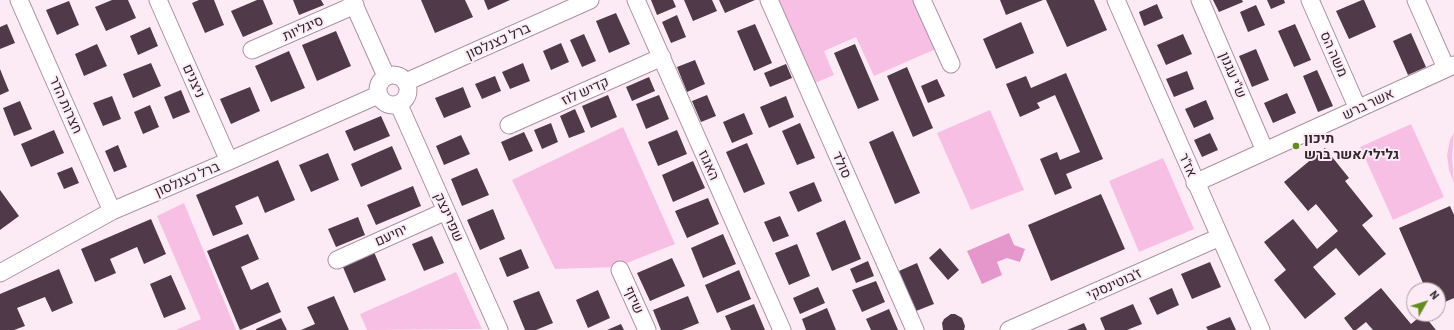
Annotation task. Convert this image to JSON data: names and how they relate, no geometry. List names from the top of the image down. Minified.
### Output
{"streets":{"street":["סיגליות","ברל כצנלסון","משה הס","ש\"י עגנון","ניצנים","קדיש לוז","אשר ברש","חצרות הדר","האגוז","סולד","אז\"ר","שפרינצק","יחיעם","ז'בוטינסקי","שיזף"]},"crossings":[["ברל כצנלסון","ניצנים"],["ברל כצנלסון","חצרות הדר"],["ברל כצנלסון","שפרינצק"],["משה הס","אשר ברש"],["ש\"י עגנון","אשר ברש"],["קדיש לוז","האגוז"],["אשר ברש","אז\"ר"],["אז\"ר","ז'בוטינסקי"],["שפרינצק","יחיעם"]],"places":["תיכון גלילי/אשר ברש"],"north":"top right"}
